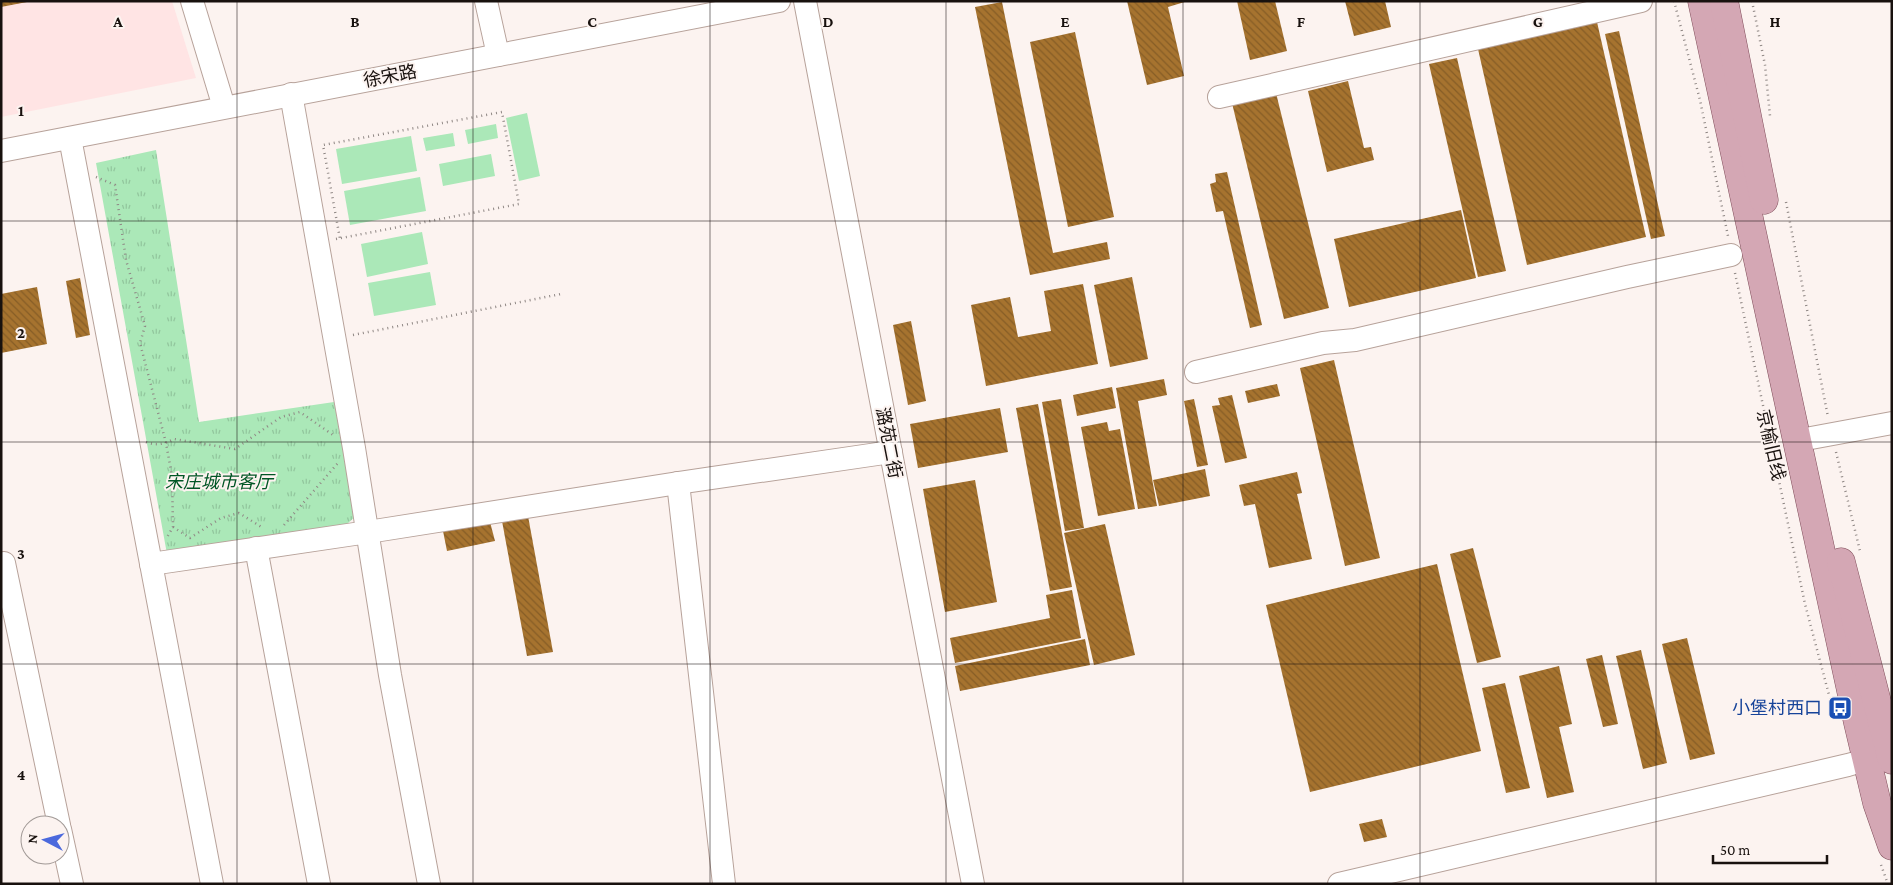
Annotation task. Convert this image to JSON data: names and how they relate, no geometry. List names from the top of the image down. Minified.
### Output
{"streets":{"main road":["京榆旧线"],"street":["徐宋路","潞苑二街"]},"parks":["宋庄城市客厅"],"places":{"bus stop":["小堡村西口"]},"scale_bar":"50 m","north":"left","grid":{"columns":["A","B","C","D","E","F","G","H"],"rows":["1","2","3","4"]}}
